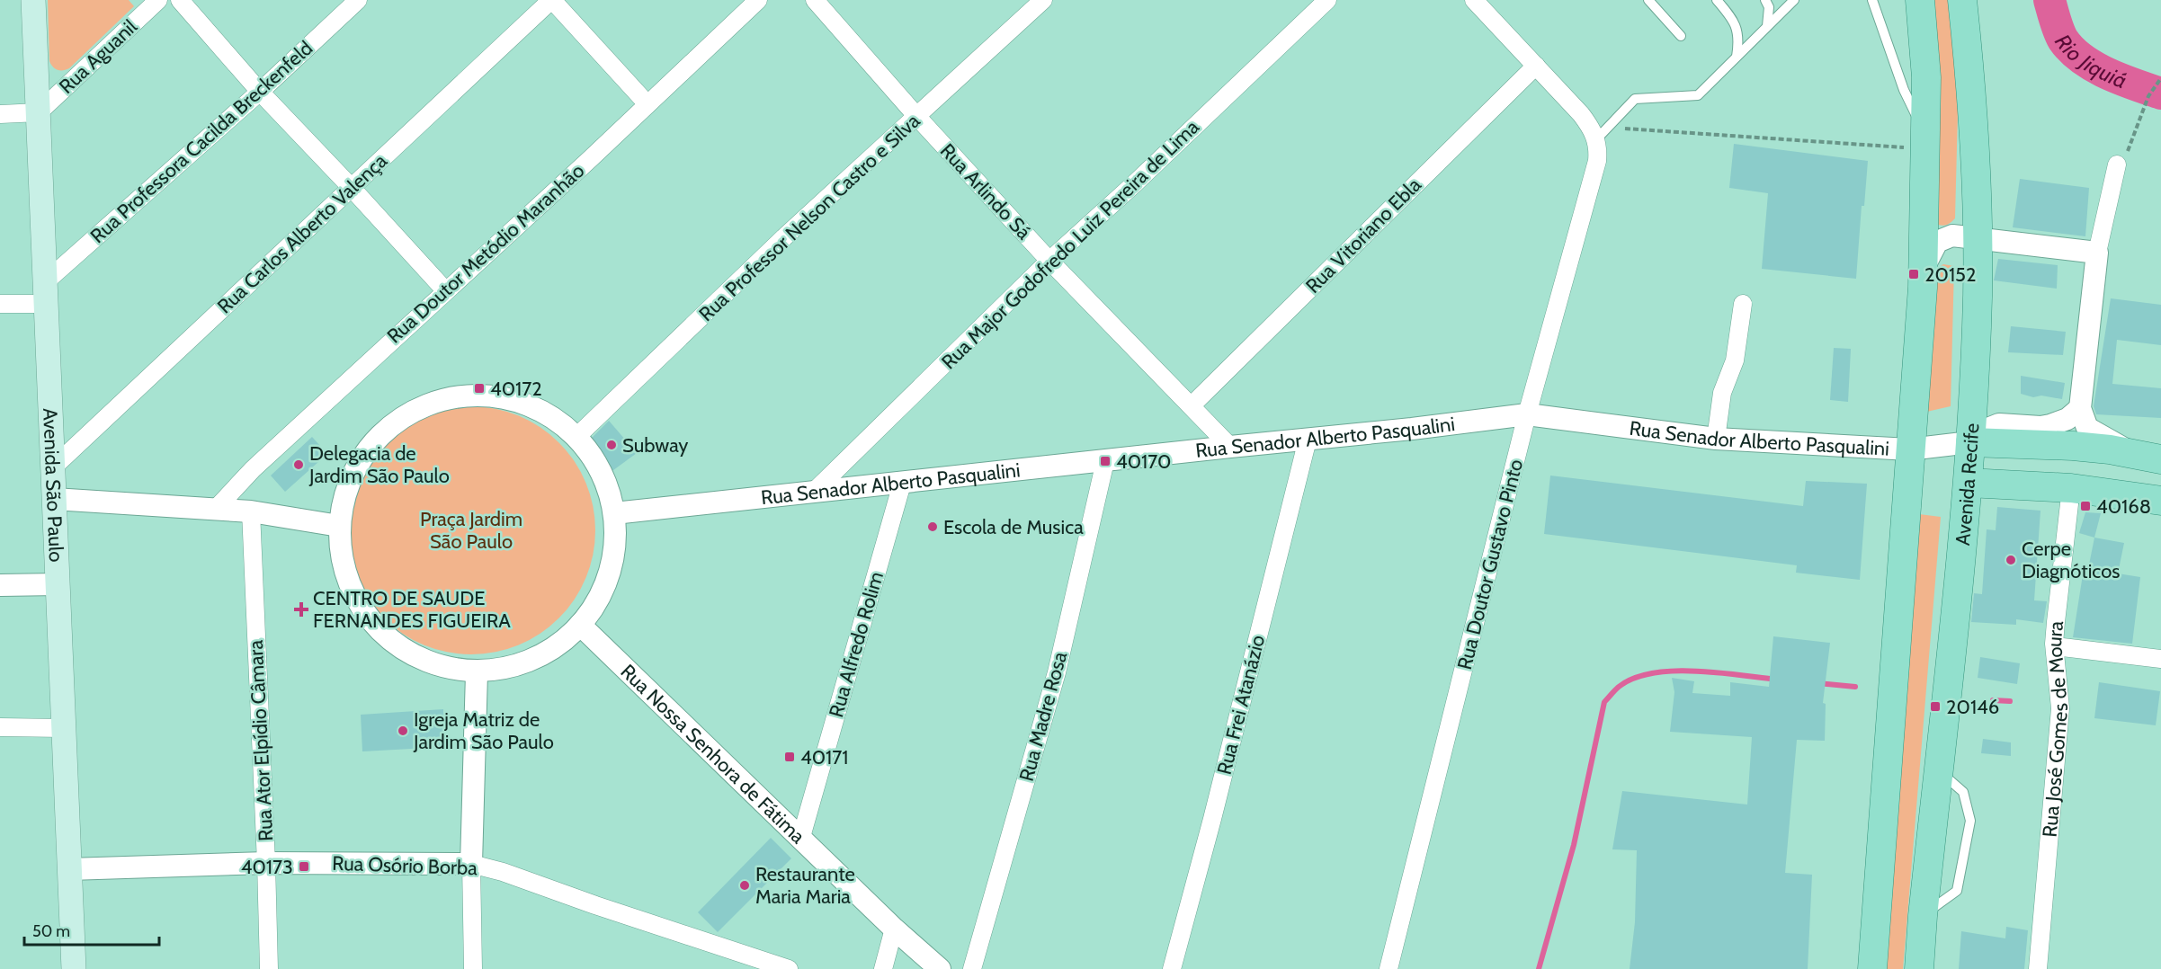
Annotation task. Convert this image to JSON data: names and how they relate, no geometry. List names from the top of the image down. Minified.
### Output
{"streets":{"main road":["Avenida São Paulo","Avenida Recife"],"street":["Rua Aguanil","Rua Professora Cacilda Breckenfeld","Rua Arlindo Sá","Rua Professor Nelson Castro e Silva","Rua Carlos Alberto Valença","Rua Vitoriano Ebla","Rua Major Godofredo Luiz Pereira de Lima","Rua Doutor Metódio Maranhão","Rua Senador Alberto Pasqualini","Rua Doutor Gustavo Pinto","Rua Alfredo Rolim","Rua Frei Atanázio","Rua Madre Rosa","Rua José Gomes de Moura","Rua Ator Elpídio Câmara","Rua Nossa Senhora de Fátima","Rua Osório Borba"]},"crossings":[["Rua Aguanil","Avenida São Paulo"],["Rua Professora Cacilda Breckenfeld","Avenida São Paulo"],["Rua Arlindo Sá","Rua Professor Nelson Castro e Silva"],["Rua Arlindo Sá","Rua Vitoriano Ebla"],["Rua Arlindo Sá","Rua Major Godofredo Luiz Pereira de Lima"],["Rua Arlindo Sá","Rua Senador Alberto Pasqualini"],["Rua Carlos Alberto Valença","Avenida São Paulo"],["Rua Major Godofredo Luiz Pereira de Lima","Rua Senador Alberto Pasqualini"],["Rua Senador Alberto Pasqualini","Avenida Recife"],["Rua Senador Alberto Pasqualini","Rua Doutor Gustavo Pinto"],["Rua Senador Alberto Pasqualini","Rua Alfredo Rolim"],["Rua Senador Alberto Pasqualini","Rua Frei Atanázio"],["Rua Senador Alberto Pasqualini","Rua Madre Rosa"],["Avenida São Paulo","Rua Osório Borba"],["Rua Alfredo Rolim","Rua Nossa Senhora de Fátima"],["Rua Ator Elpídio Câmara","Rua Osório Borba"]],"water":["Rio Jiquiá"],"parks":["Praça Jardim São Paulo"],"places":{"transit":["20152","40172","40170","40168","20146","40171","40173"],"other":["Subway","Delegacia de Jardim São Paulo","Escola de Musica","Cerpe Diagnóticos","Igreja Matriz de Jardim São Paulo","Restaurante Maria Maria"],"health":["CENTRO DE SAUDE FERNANDES FIGUEIRA"]},"scale_bar":"50 m"}
